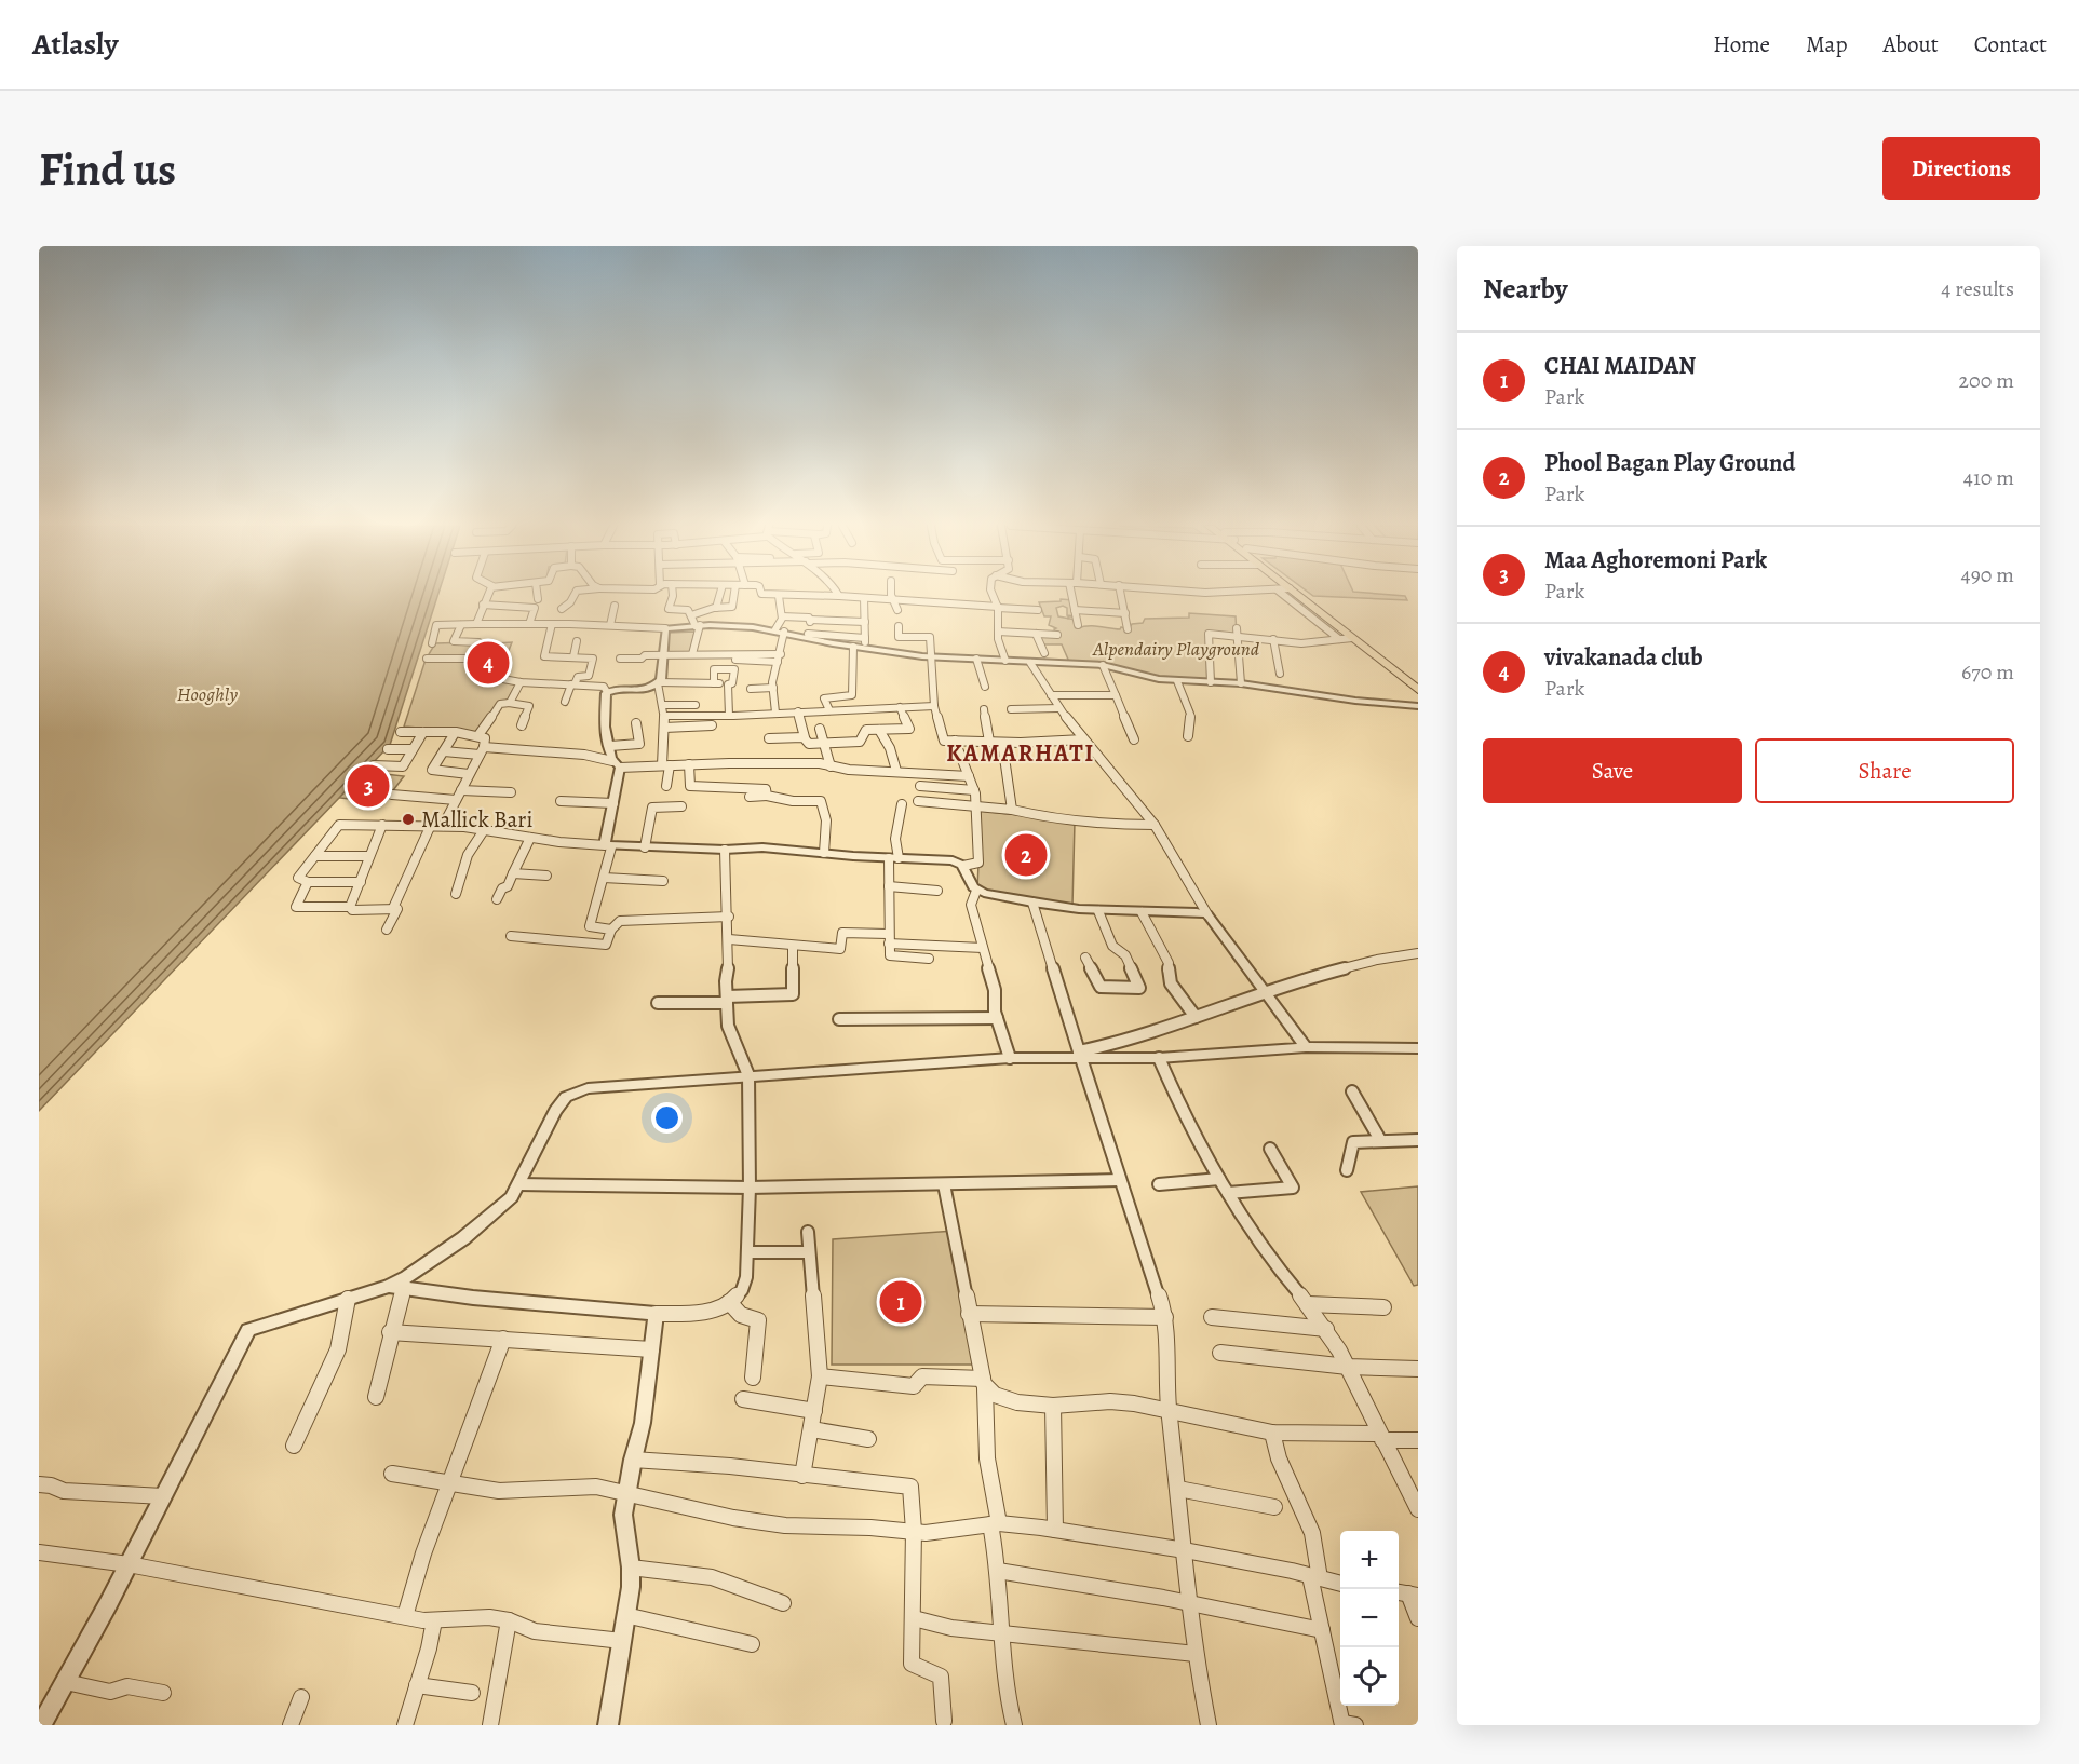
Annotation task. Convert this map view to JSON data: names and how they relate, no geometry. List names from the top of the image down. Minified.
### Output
{"districts":["KAMARHATI"],"water":["Hooghly"],"parks":["Alpendairy Playground"],"places":["Mallick Bari"],"page":{"header":"Atlasly","nav":["Home","Map","About","Contact"],"buttons":["Directions",["Save","Share"]],"title":"Find us","heading":["Nearby","4 results"],"list":[{"mark":"1","name":"CHAI MAIDAN","note":"Park","value":"200 m"},{"mark":"2","name":"Phool Bagan Play Ground","note":"Park","value":"410 m"},{"mark":"3","name":"Maa Aghoremoni Park","note":"Park","value":"490 m"},{"mark":"4","name":"vivakanada club","note":"Park","value":"670 m"}],"pins":["4","3","2","1"],"map_buttons":["+","−"]}}
